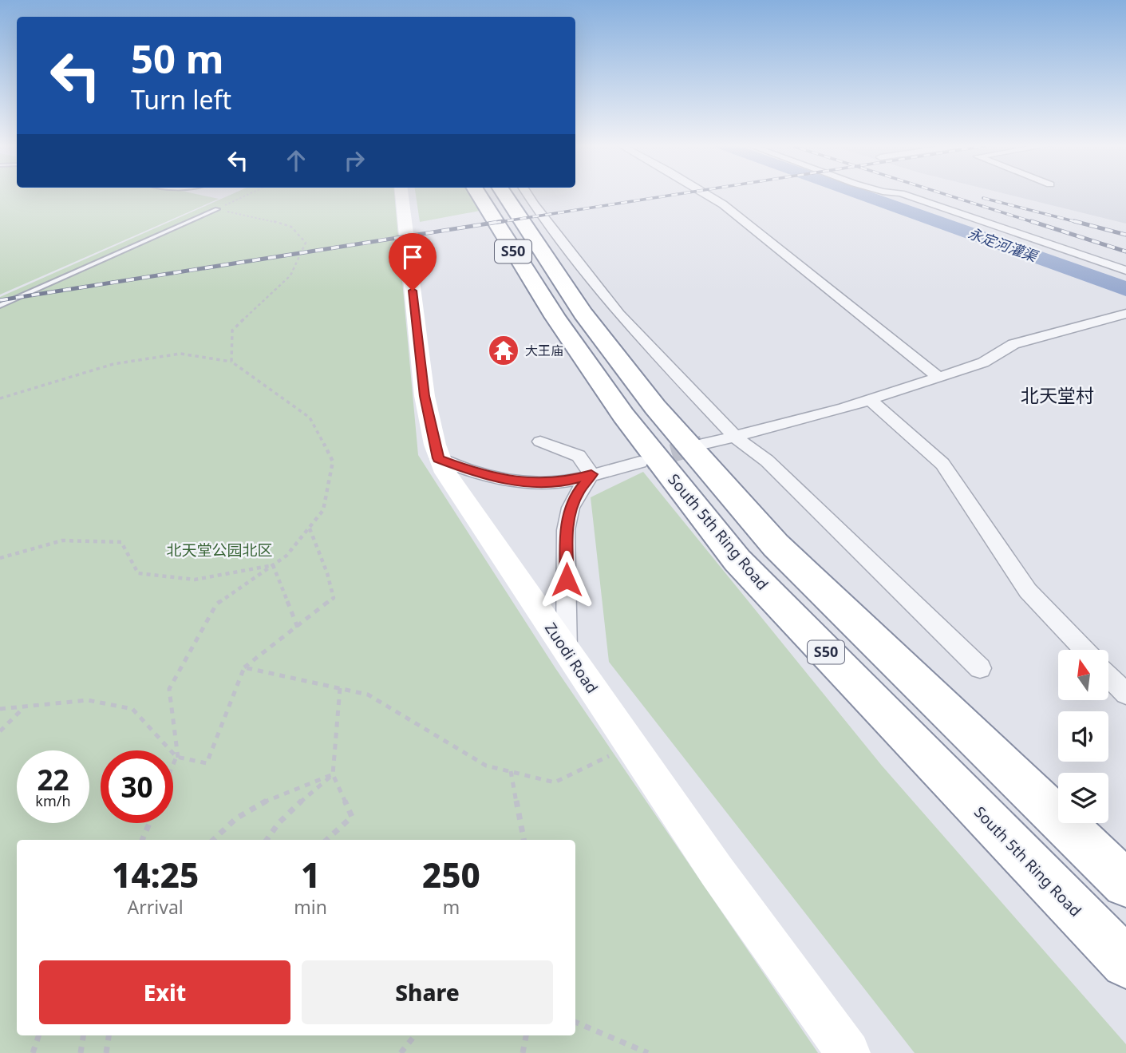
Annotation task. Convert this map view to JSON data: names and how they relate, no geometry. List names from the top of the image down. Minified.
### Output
{"streets":{"highway":["S50","South 5th Ring Road"],"main road":["Zuodi Road"]},"districts":["北天堂村"],"water":["永定河灌渠"],"parks":["北天堂公园北区"],"places":{"temple":["大王庙"]},"north":"top","page":{"turn":["50 m","Turn left"],"speed":"22 km/h","limit":"30","eta":["14:25","Arrival","1","min","250","m"],"buttons":["Exit","Share"]}}
